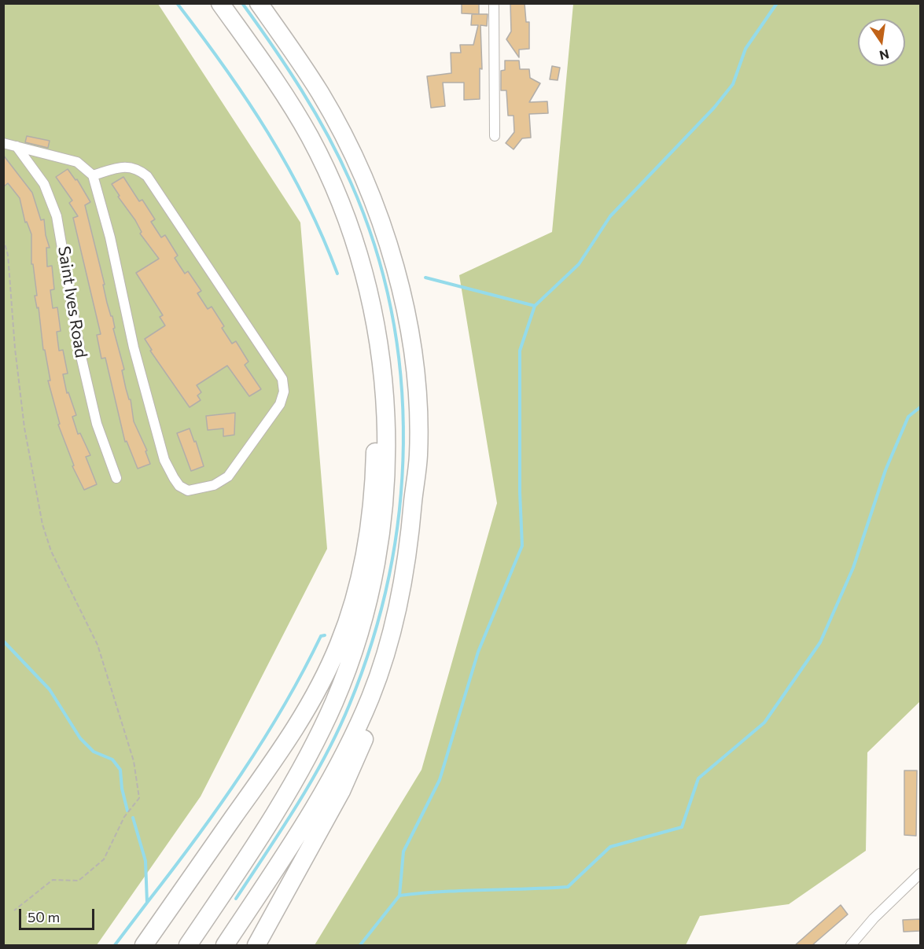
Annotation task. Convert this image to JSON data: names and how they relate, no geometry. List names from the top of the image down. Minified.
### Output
{"streets":{"street":["Saint Ives Road"]},"scale_bar":"50 m","north":"bottom"}
